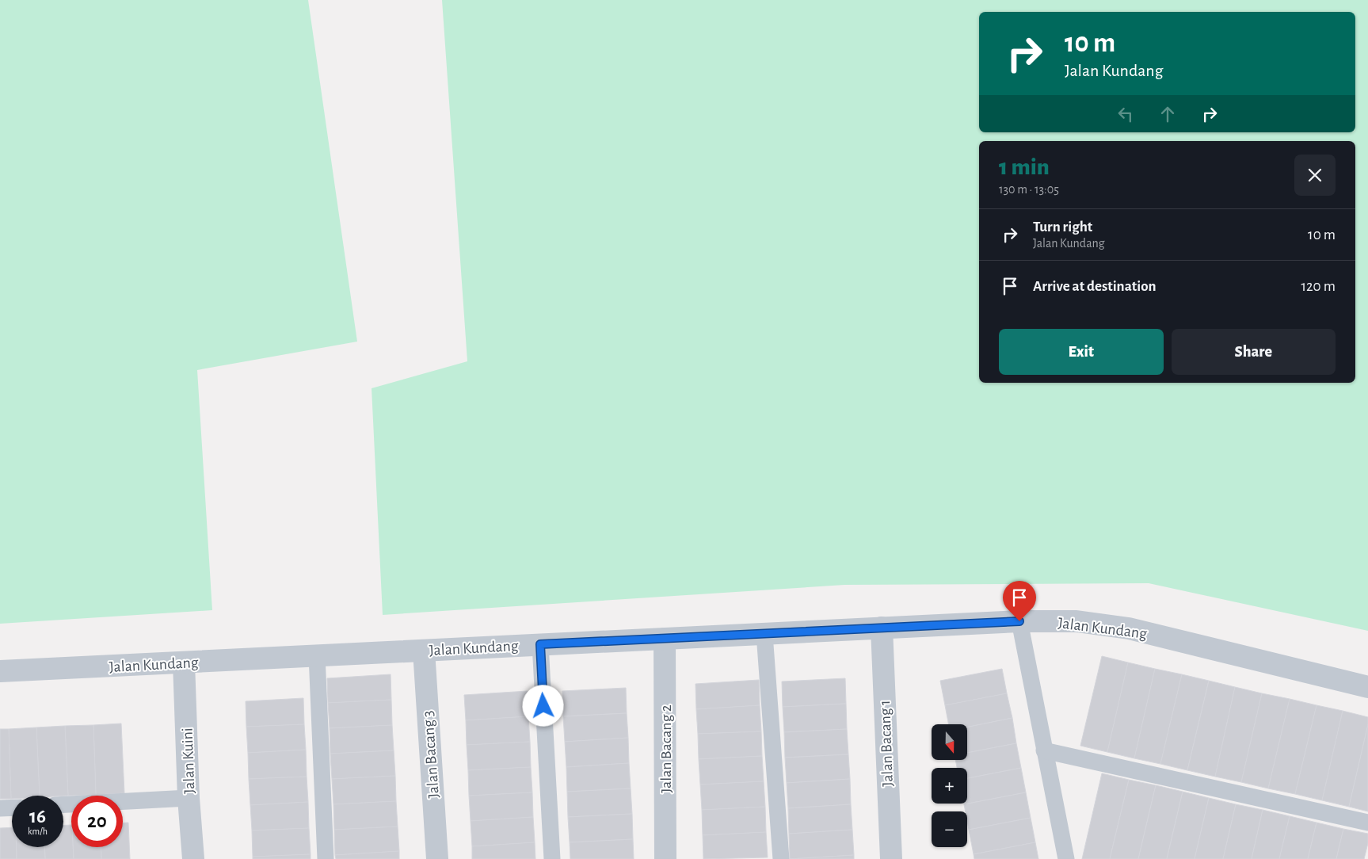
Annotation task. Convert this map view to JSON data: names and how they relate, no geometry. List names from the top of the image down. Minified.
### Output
{"streets":{"street":["Jalan Kundang","Jalan Bacang 1","Jalan Bacang 2","Jalan Bacang 3","Jalan Kuini"]},"crossings":[["Jalan Kundang","Jalan Bacang 1"],["Jalan Kundang","Jalan Bacang 2"],["Jalan Kundang","Jalan Bacang 3"],["Jalan Kundang","Jalan Kuini"]],"north":"bottom","page":{"turn":["10 m","Jalan Kundang"],"heading":["1 min","130 m · 13:05"],"list":[{"name":"Turn right","note":"Jalan Kundang","value":"10 m"},{"name":"Arrive at destination","value":"120 m"}],"buttons":["Exit","Share"],"map_buttons":["+","−"],"speed":"16 km/h","limit":"20"}}
